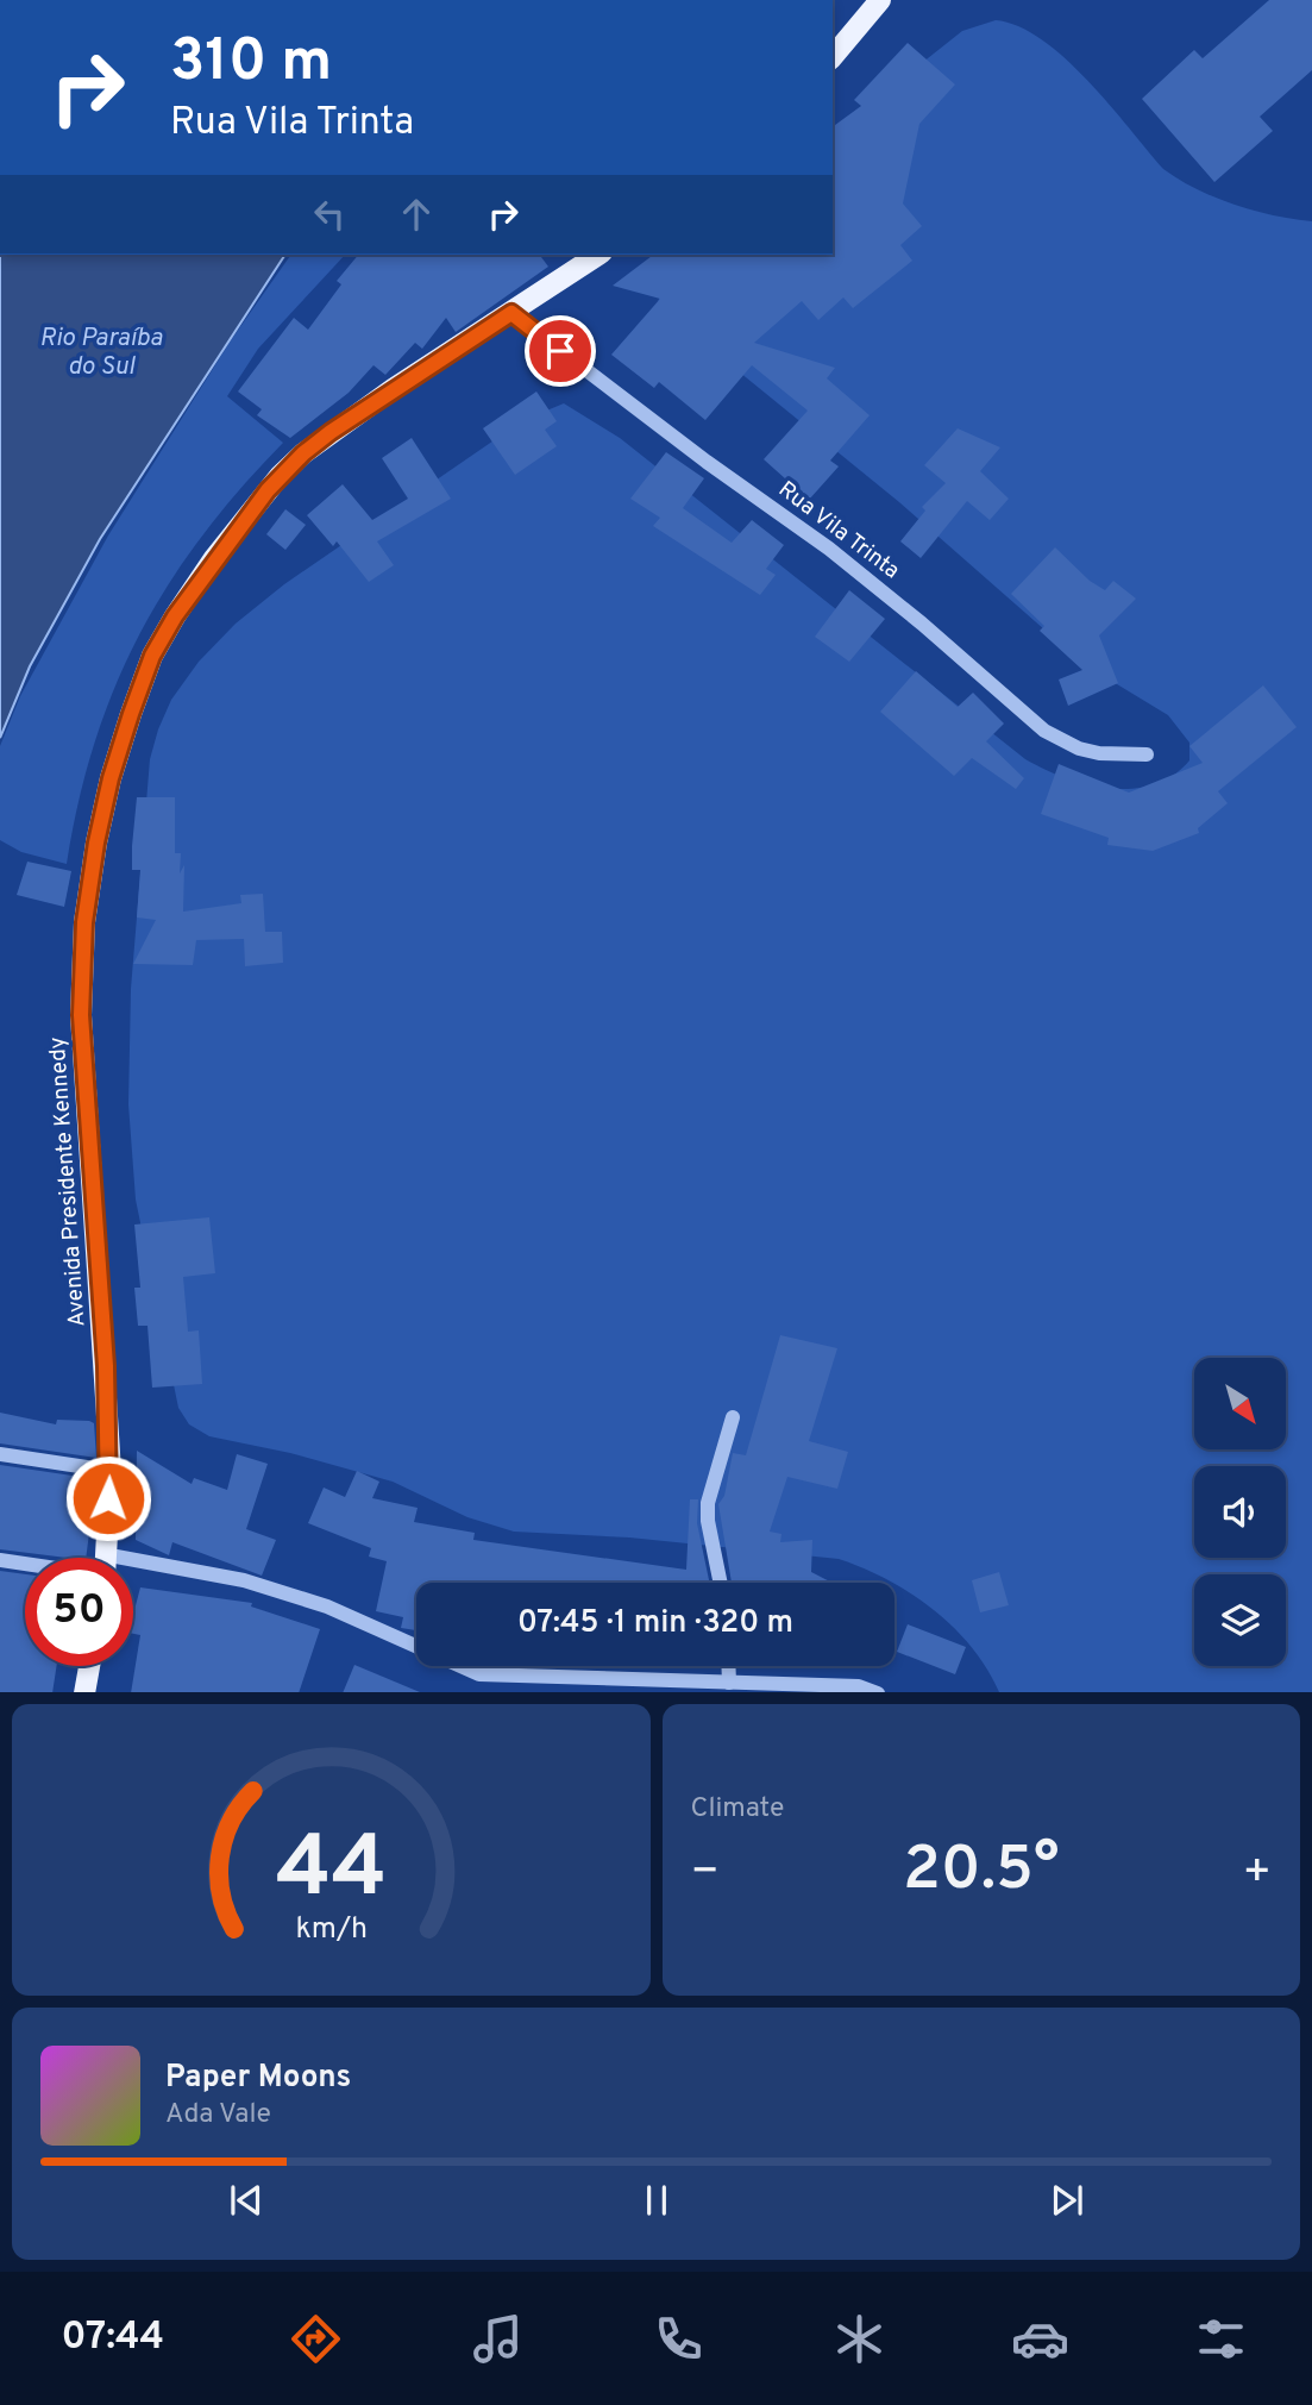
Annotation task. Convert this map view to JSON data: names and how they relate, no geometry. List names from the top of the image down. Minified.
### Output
{"streets":{"main road":["Avenida Presidente Kennedy"],"street":["Rua Vila Trinta"]},"crossings":[["Rua Vila Trinta","Avenida Presidente Kennedy"]],"water":["Rio Paraíba do Sul"],"north":"bottom right","page":{"turn":["310 m","Rua Vila Trinta"],"limit":"50","trip":"07:45 · 1 min · 320 m","tile":"Climate","heat":["−","20.5°","+"],"song":["Paper Moons","Ada Vale"],"tabs":"07:44","gauge":["44","km/h"]}}
